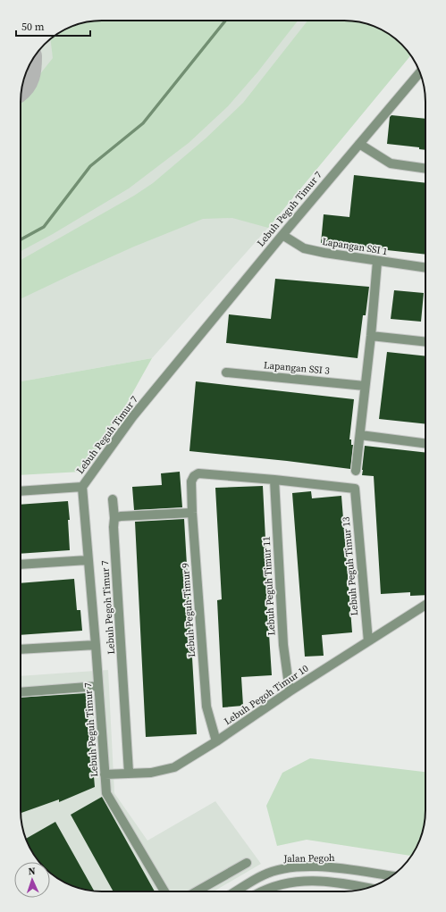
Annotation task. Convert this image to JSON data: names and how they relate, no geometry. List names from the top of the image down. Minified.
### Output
{"streets":{"street":["Lebuh Peguh Timur 7","Lapangan SSI 1","Lapangan SSI 3","Lebuh Peguh Timur 13","Lebuh Peguh Timur 11","Lebuh Pegoh Timur 7","Lebuh Peguh Timur 9","Lebuh Pegoh Timur 10","Jalan Pegoh"]},"crossings":[["Lebuh Peguh Timur 7","Lapangan SSI 1"],["Lebuh Peguh Timur 7","Lebuh Pegoh Timur 10"],["Lebuh Peguh Timur 13","Lebuh Peguh Timur 11"],["Lebuh Peguh Timur 13","Lebuh Peguh Timur 9"],["Lebuh Peguh Timur 13","Lebuh Pegoh Timur 10"],["Lebuh Peguh Timur 11","Lebuh Peguh Timur 9"],["Lebuh Peguh Timur 11","Lebuh Pegoh Timur 10"],["Lebuh Pegoh Timur 7","Lebuh Pegoh Timur 10"],["Lebuh Peguh Timur 9","Lebuh Pegoh Timur 10"]],"scale_bar":"50 m","north":"top"}
